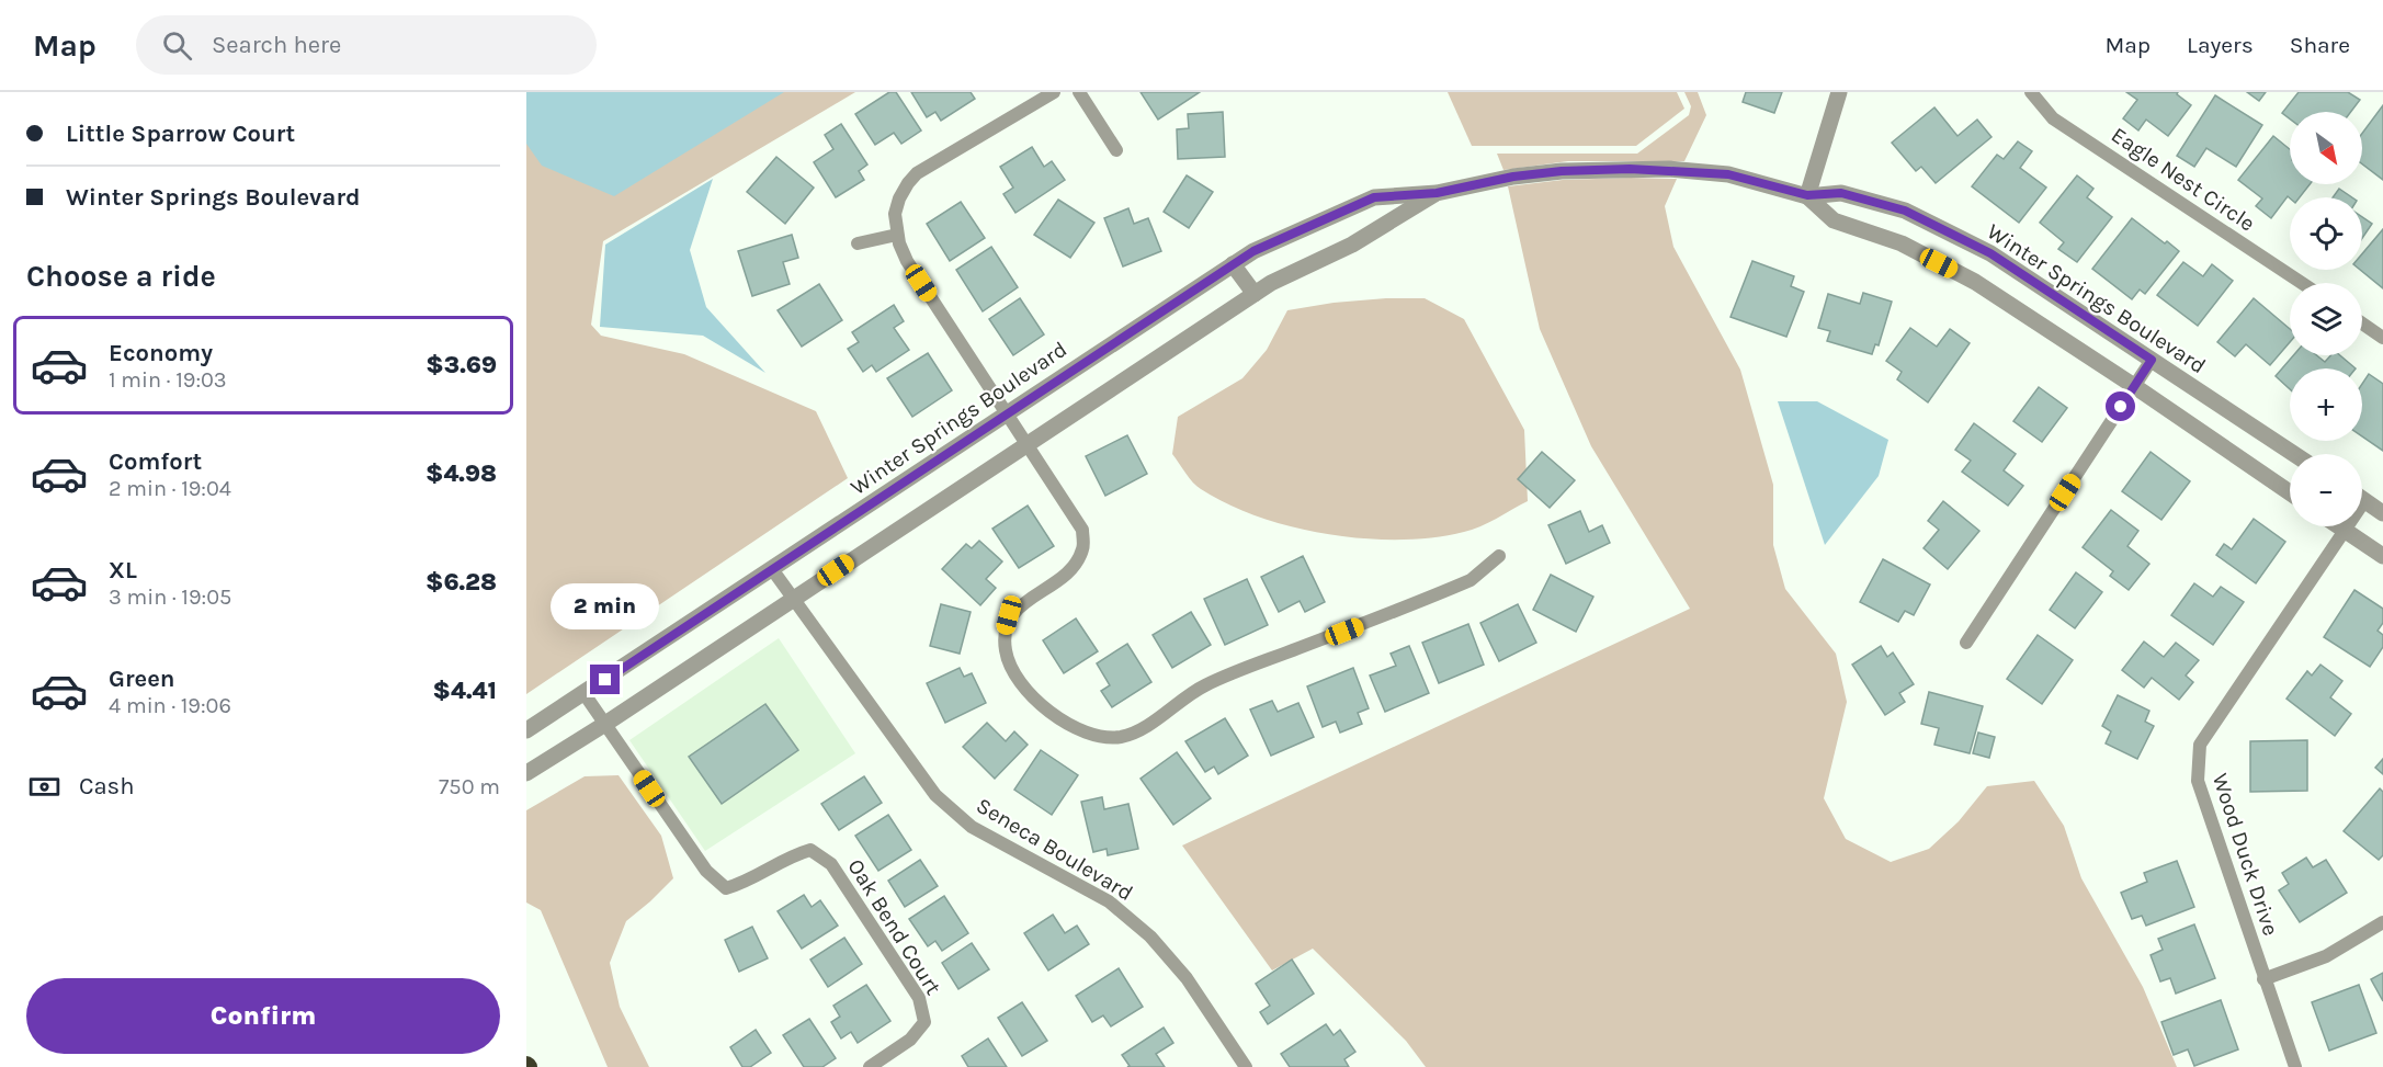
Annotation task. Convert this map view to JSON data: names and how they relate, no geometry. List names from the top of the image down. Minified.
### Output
{"streets":{"street":["Eagle Nest Circle","Winter Springs Boulevard","Seneca Boulevard","Wood Duck Drive","Oak Bend Court"]},"crossings":[["Winter Springs Boulevard","Seneca Boulevard"],["Winter Springs Boulevard","Oak Bend Court"]],"north":"bottom right","page":{"header":"Map","search":"Search here","nav":["Map","Layers","Share"],"banner":["Little Sparrow Court","Winter Springs Boulevard"],"map_buttons":["+","−"],"heading":"Choose a ride","list":[{"name":"Economy","note":"1 min · 19:03","value":"$3.69"},{"name":"Comfort","note":"2 min · 19:04","value":"$4.98"},{"name":"XL","note":"3 min · 19:05","value":"$6.28"},{"name":"Green","note":"4 min · 19:06","value":"$4.41"}],"bubble":"2 min","pay":["Cash","750 m"],"buttons":"Confirm"}}
